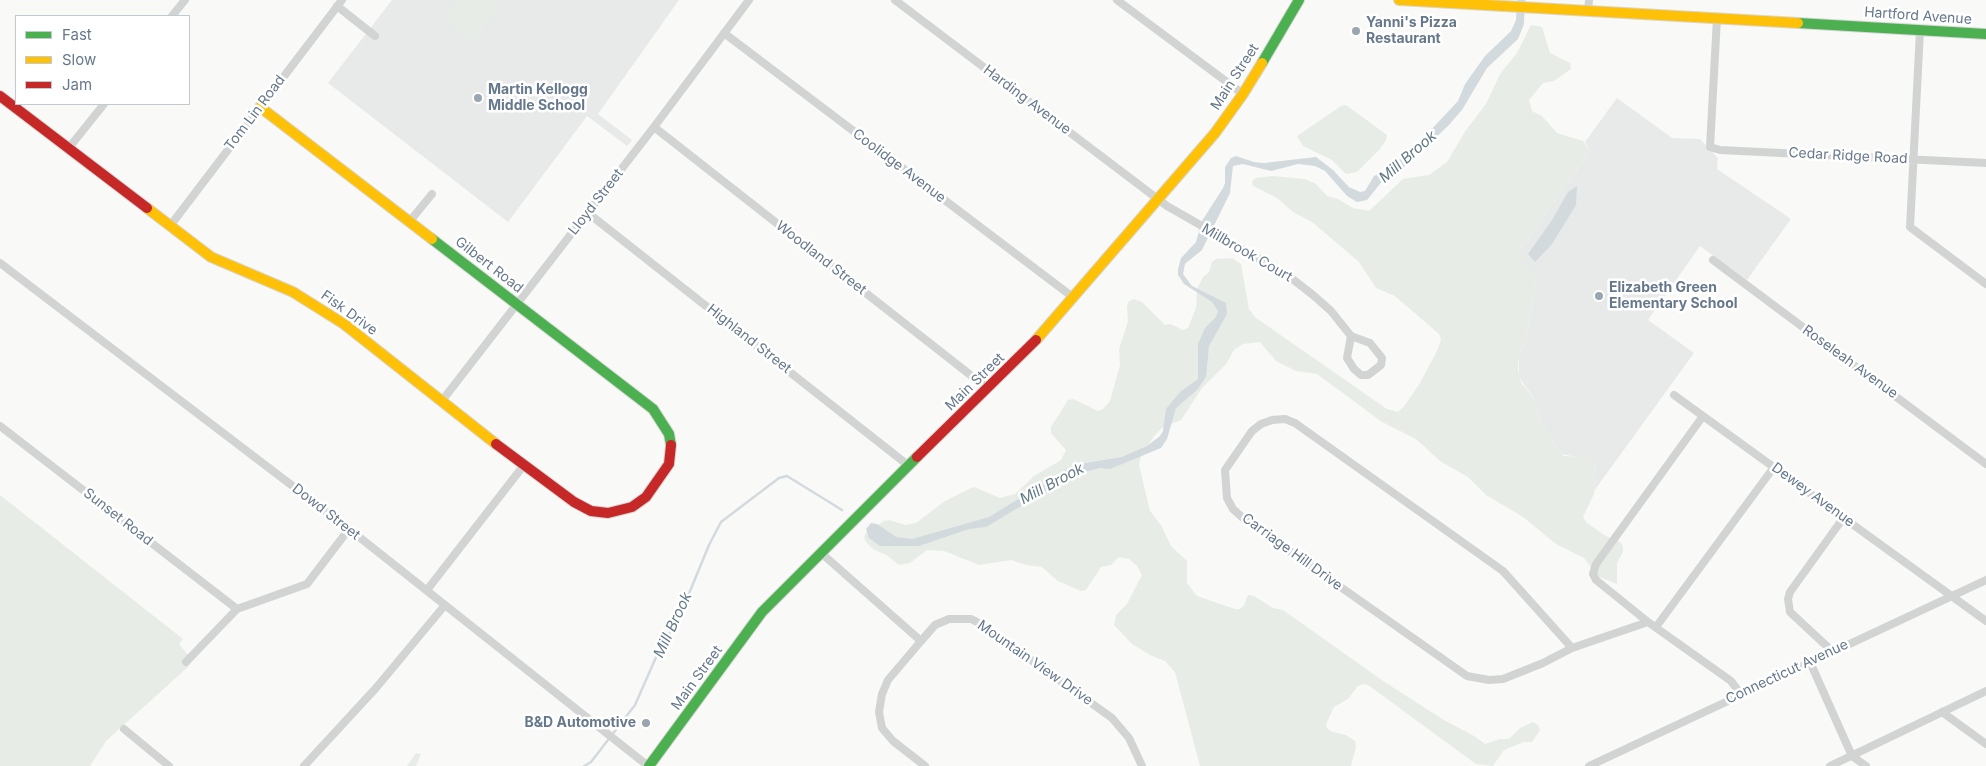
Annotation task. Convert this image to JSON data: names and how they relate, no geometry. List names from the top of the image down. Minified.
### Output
{"streets":{"main road":["Hartford Avenue","Main Street","Gilbert Road","Fisk Drive"],"street":["Harding Avenue","Tom Lin Road","Cedar Ridge Road","Coolidge Avenue","Lloyd Street","Millbrook Court","Woodland Street","Highland Street","Roseleah Avenue","Dewey Avenue","Dowd Street","Sunset Road","Carriage Hill Drive","Mountain View Drive","Connecticut Avenue"]},"crossings":[["Hartford Avenue","Cedar Ridge Road"],["Main Street","Harding Avenue"],["Main Street","Coolidge Avenue"],["Main Street","Millbrook Court"],["Main Street","Woodland Street"],["Main Street","Highland Street"],["Main Street","Dowd Street"],["Harding Avenue","Millbrook Court"],["Tom Lin Road","Gilbert Road"],["Tom Lin Road","Fisk Drive"],["Coolidge Avenue","Lloyd Street"],["Lloyd Street","Woodland Street"],["Lloyd Street","Gilbert Road"],["Lloyd Street","Fisk Drive"],["Lloyd Street","Highland Street"],["Gilbert Road","Fisk Drive"],["Dewey Avenue","Connecticut Avenue"]],"water":["Mill Brook"],"places":["Yanni's Pizza Restaurant","Martin Kellogg Middle School","Elizabeth Green Elementary School","B&D Automotive"],"legend":["Fast","Slow","Jam"]}
